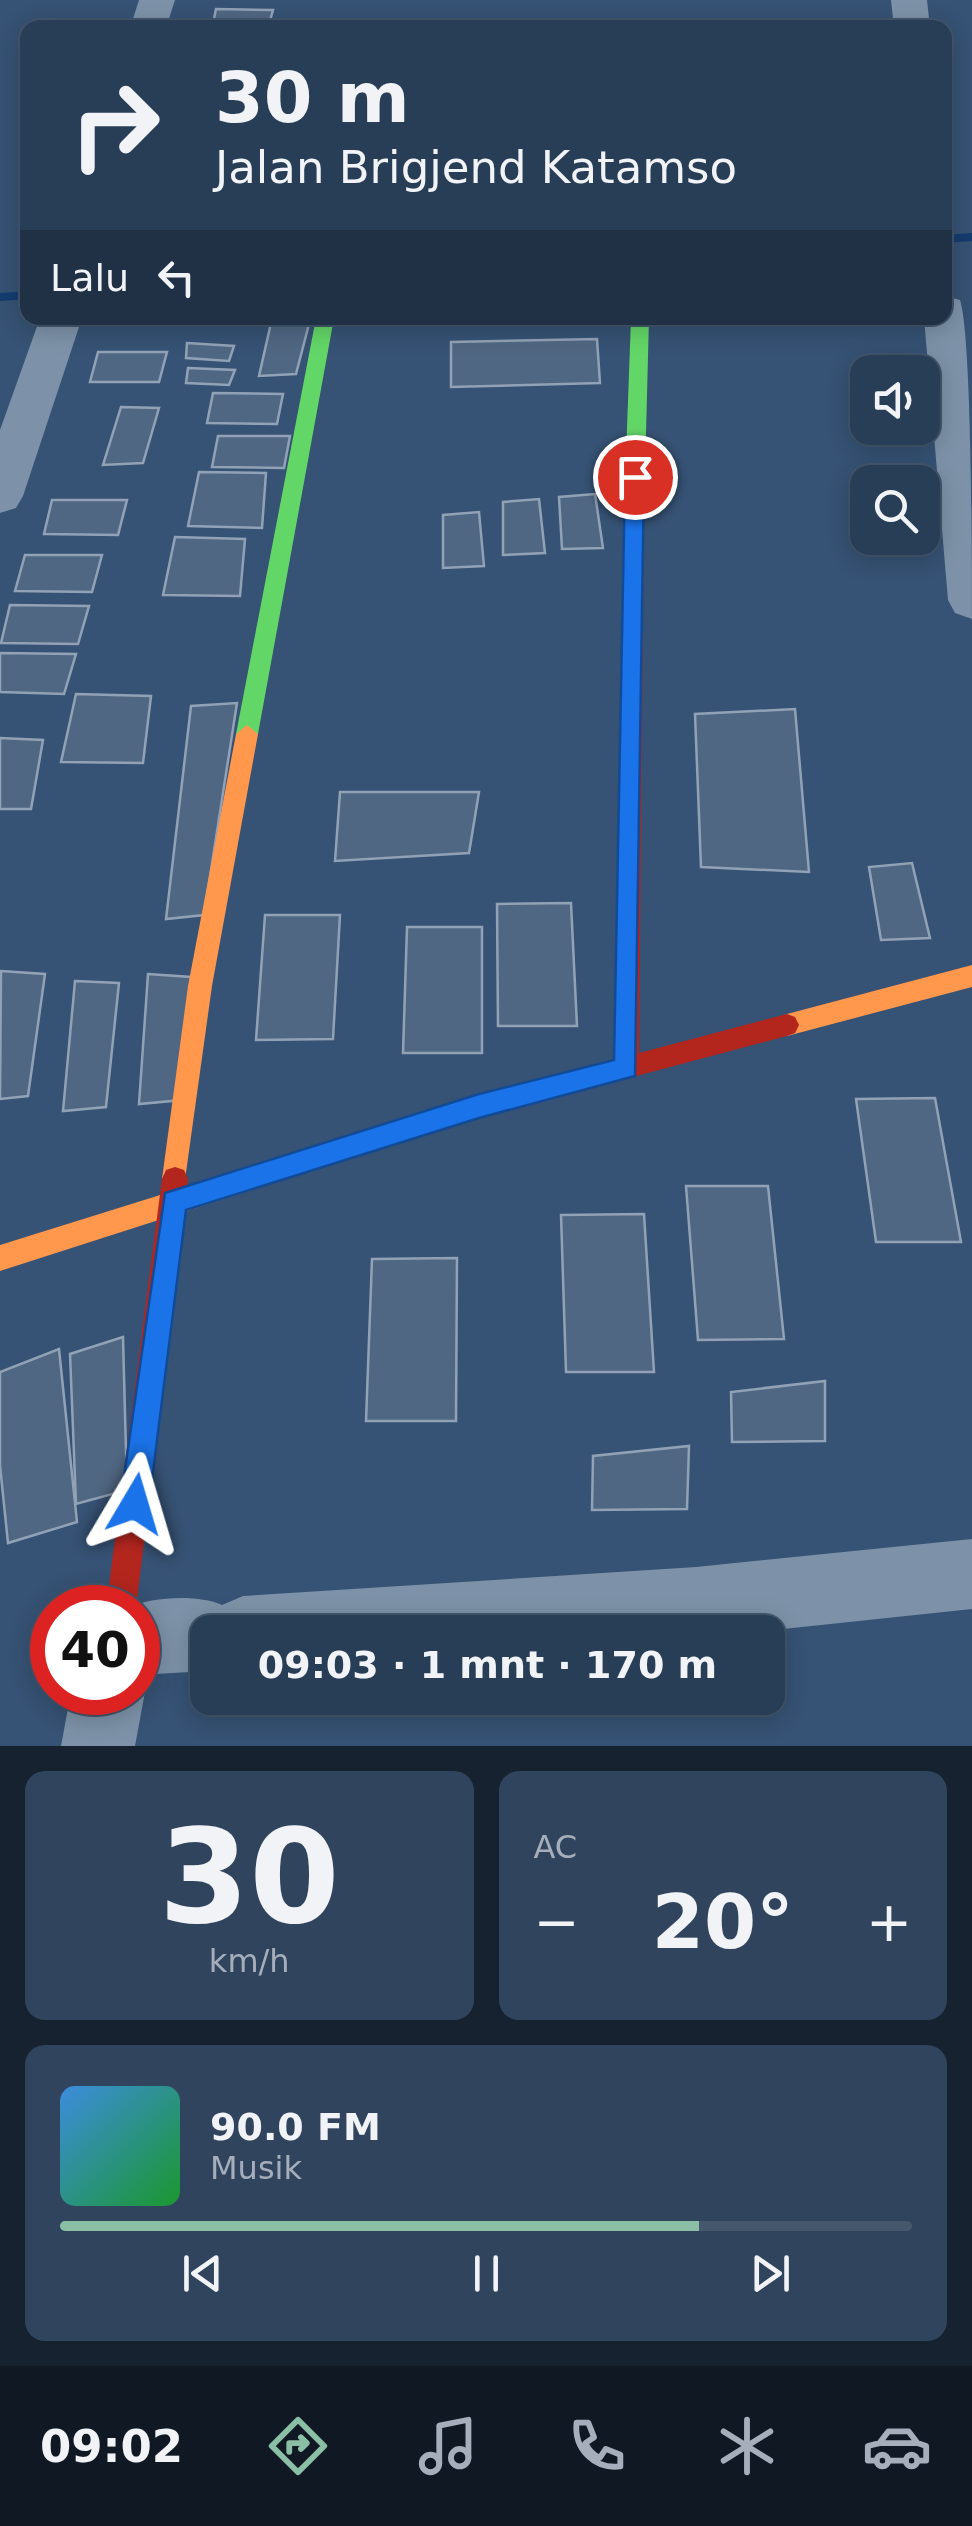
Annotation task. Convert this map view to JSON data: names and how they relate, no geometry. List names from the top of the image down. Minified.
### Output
{"page":{"turn":["30 m","Jalan Brigjend Katamso"],"then":"Lalu","limit":"40","trip":"09:03 · 1 mnt · 170 m","tile":[["30","km/h"],"AC"],"heat":["−","20°","+"],"song":["90.0 FM","Musik"],"tabs":"09:02"}}
